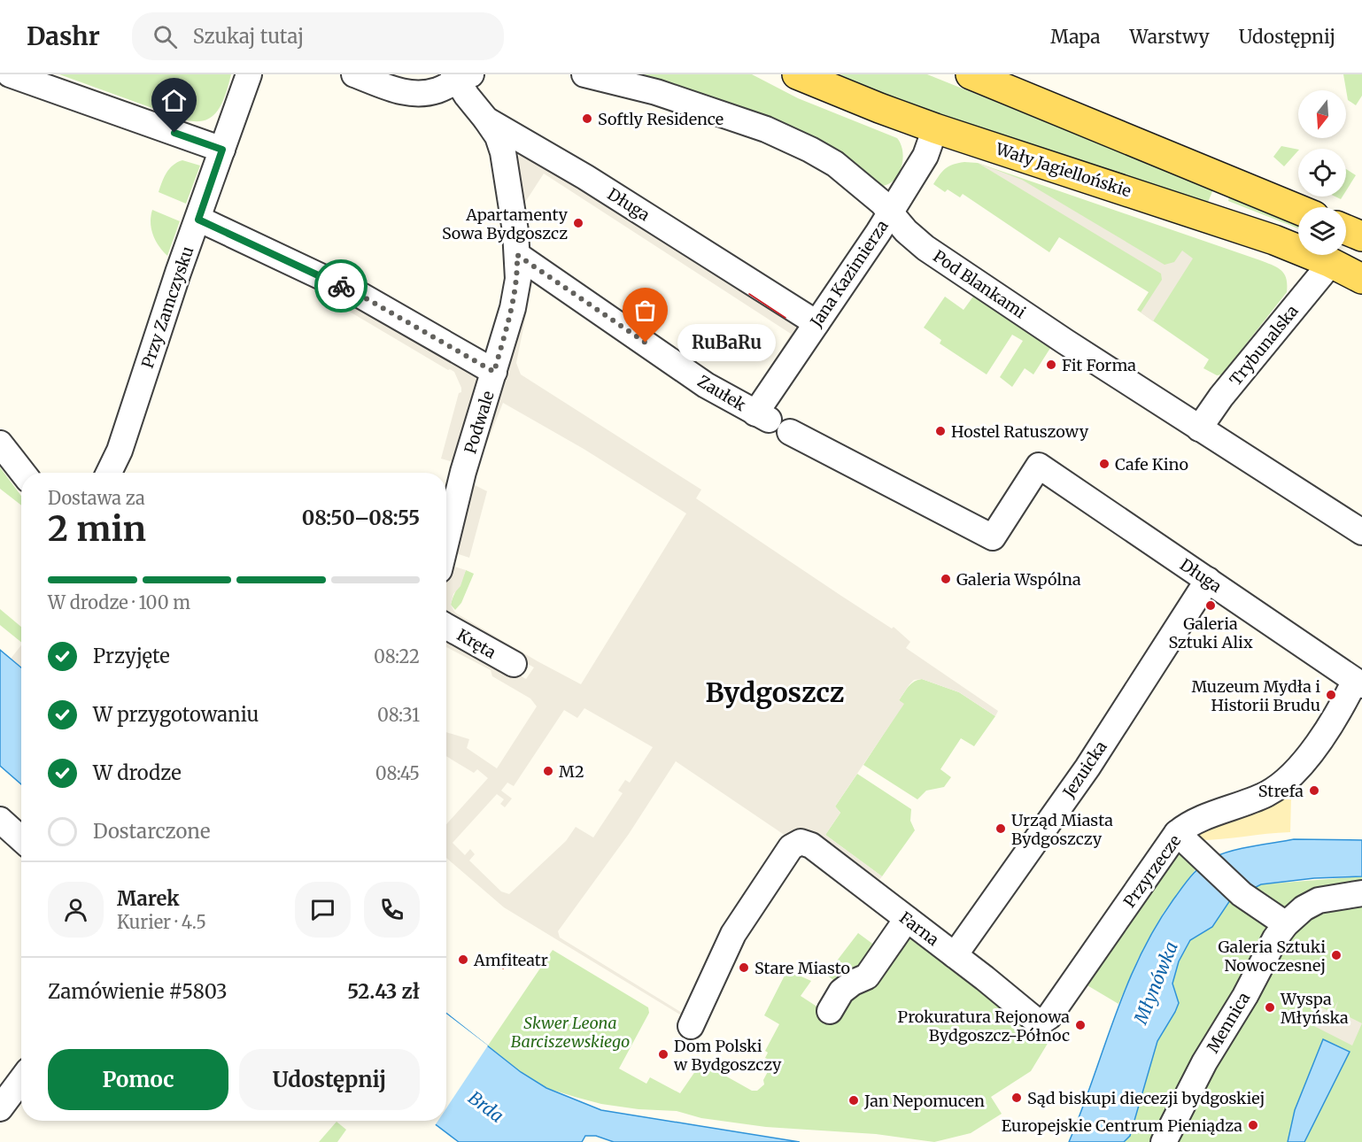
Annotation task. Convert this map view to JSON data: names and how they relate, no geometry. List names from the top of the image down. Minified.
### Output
{"streets":{"main road":["Wały Jagiellońskie"],"street":["Długa","Jana Kazimierza","Pod Blankami","Przy Zamczysku","Trybunalska","Zaułek","Podwale","Kręta","Jezuicka","Przyrzecze","Farna","Mennica"]},"crossings":[["Wały Jagiellońskie","Jana Kazimierza"],["Wały Jagiellońskie","Trybunalska"],["Długa","Jana Kazimierza"],["Długa","Zaułek"],["Długa","Podwale"],["Długa","Jezuicka"],["Długa","Przyrzecze"],["Jana Kazimierza","Pod Blankami"],["Jana Kazimierza","Zaułek"],["Pod Blankami","Trybunalska"],["Zaułek","Podwale"],["Jezuicka","Farna"],["Przyrzecze","Farna"]],"districts":["Bydgoszcz"],"water":["Młynówka","Brda"],"parks":["Skwer Leona Barciszewskiego"],"places":["Softly Residence","Apartamenty Sowa Bydgoszcz","RuBaRu","Fit Forma","Hostel Ratuszowy","Cafe Kino","Galeria Wspólna","Galeria Sztuki Alix","Muzeum Mydła i Historii Brudu","M2","Strefa","Urząd Miasta Bydgoszczy","Galeria Sztuki Nowoczesnej","Amfiteatr","Stare Miasto","Wyspa Młyńska","Prokuratura Rejonowa Bydgoszcz-Północ","Dom Polski w Bydgoszczy","Sąd biskupi diecezji bydgoskiej","Jan Nepomucen","Europejskie Centrum Pieniądza"],"north":"bottom","page":{"header":"Dashr","search":"Szukaj tutaj","nav":["Mapa","Warstwy","Udostępnij"],"bubble":"RuBaRu","heading":["2 min","Dostawa za","08:50–08:55"],"panel":["Marek","Kurier · 4.5","Zamówienie #5803","52.43 zł"],"bar":"W drodze · 100 m","list":[["Przyjęte","08:22"],["W przygotowaniu","08:31"],["W drodze","08:45"],"Dostarczone"],"buttons":["Pomoc","Udostępnij"]}}
